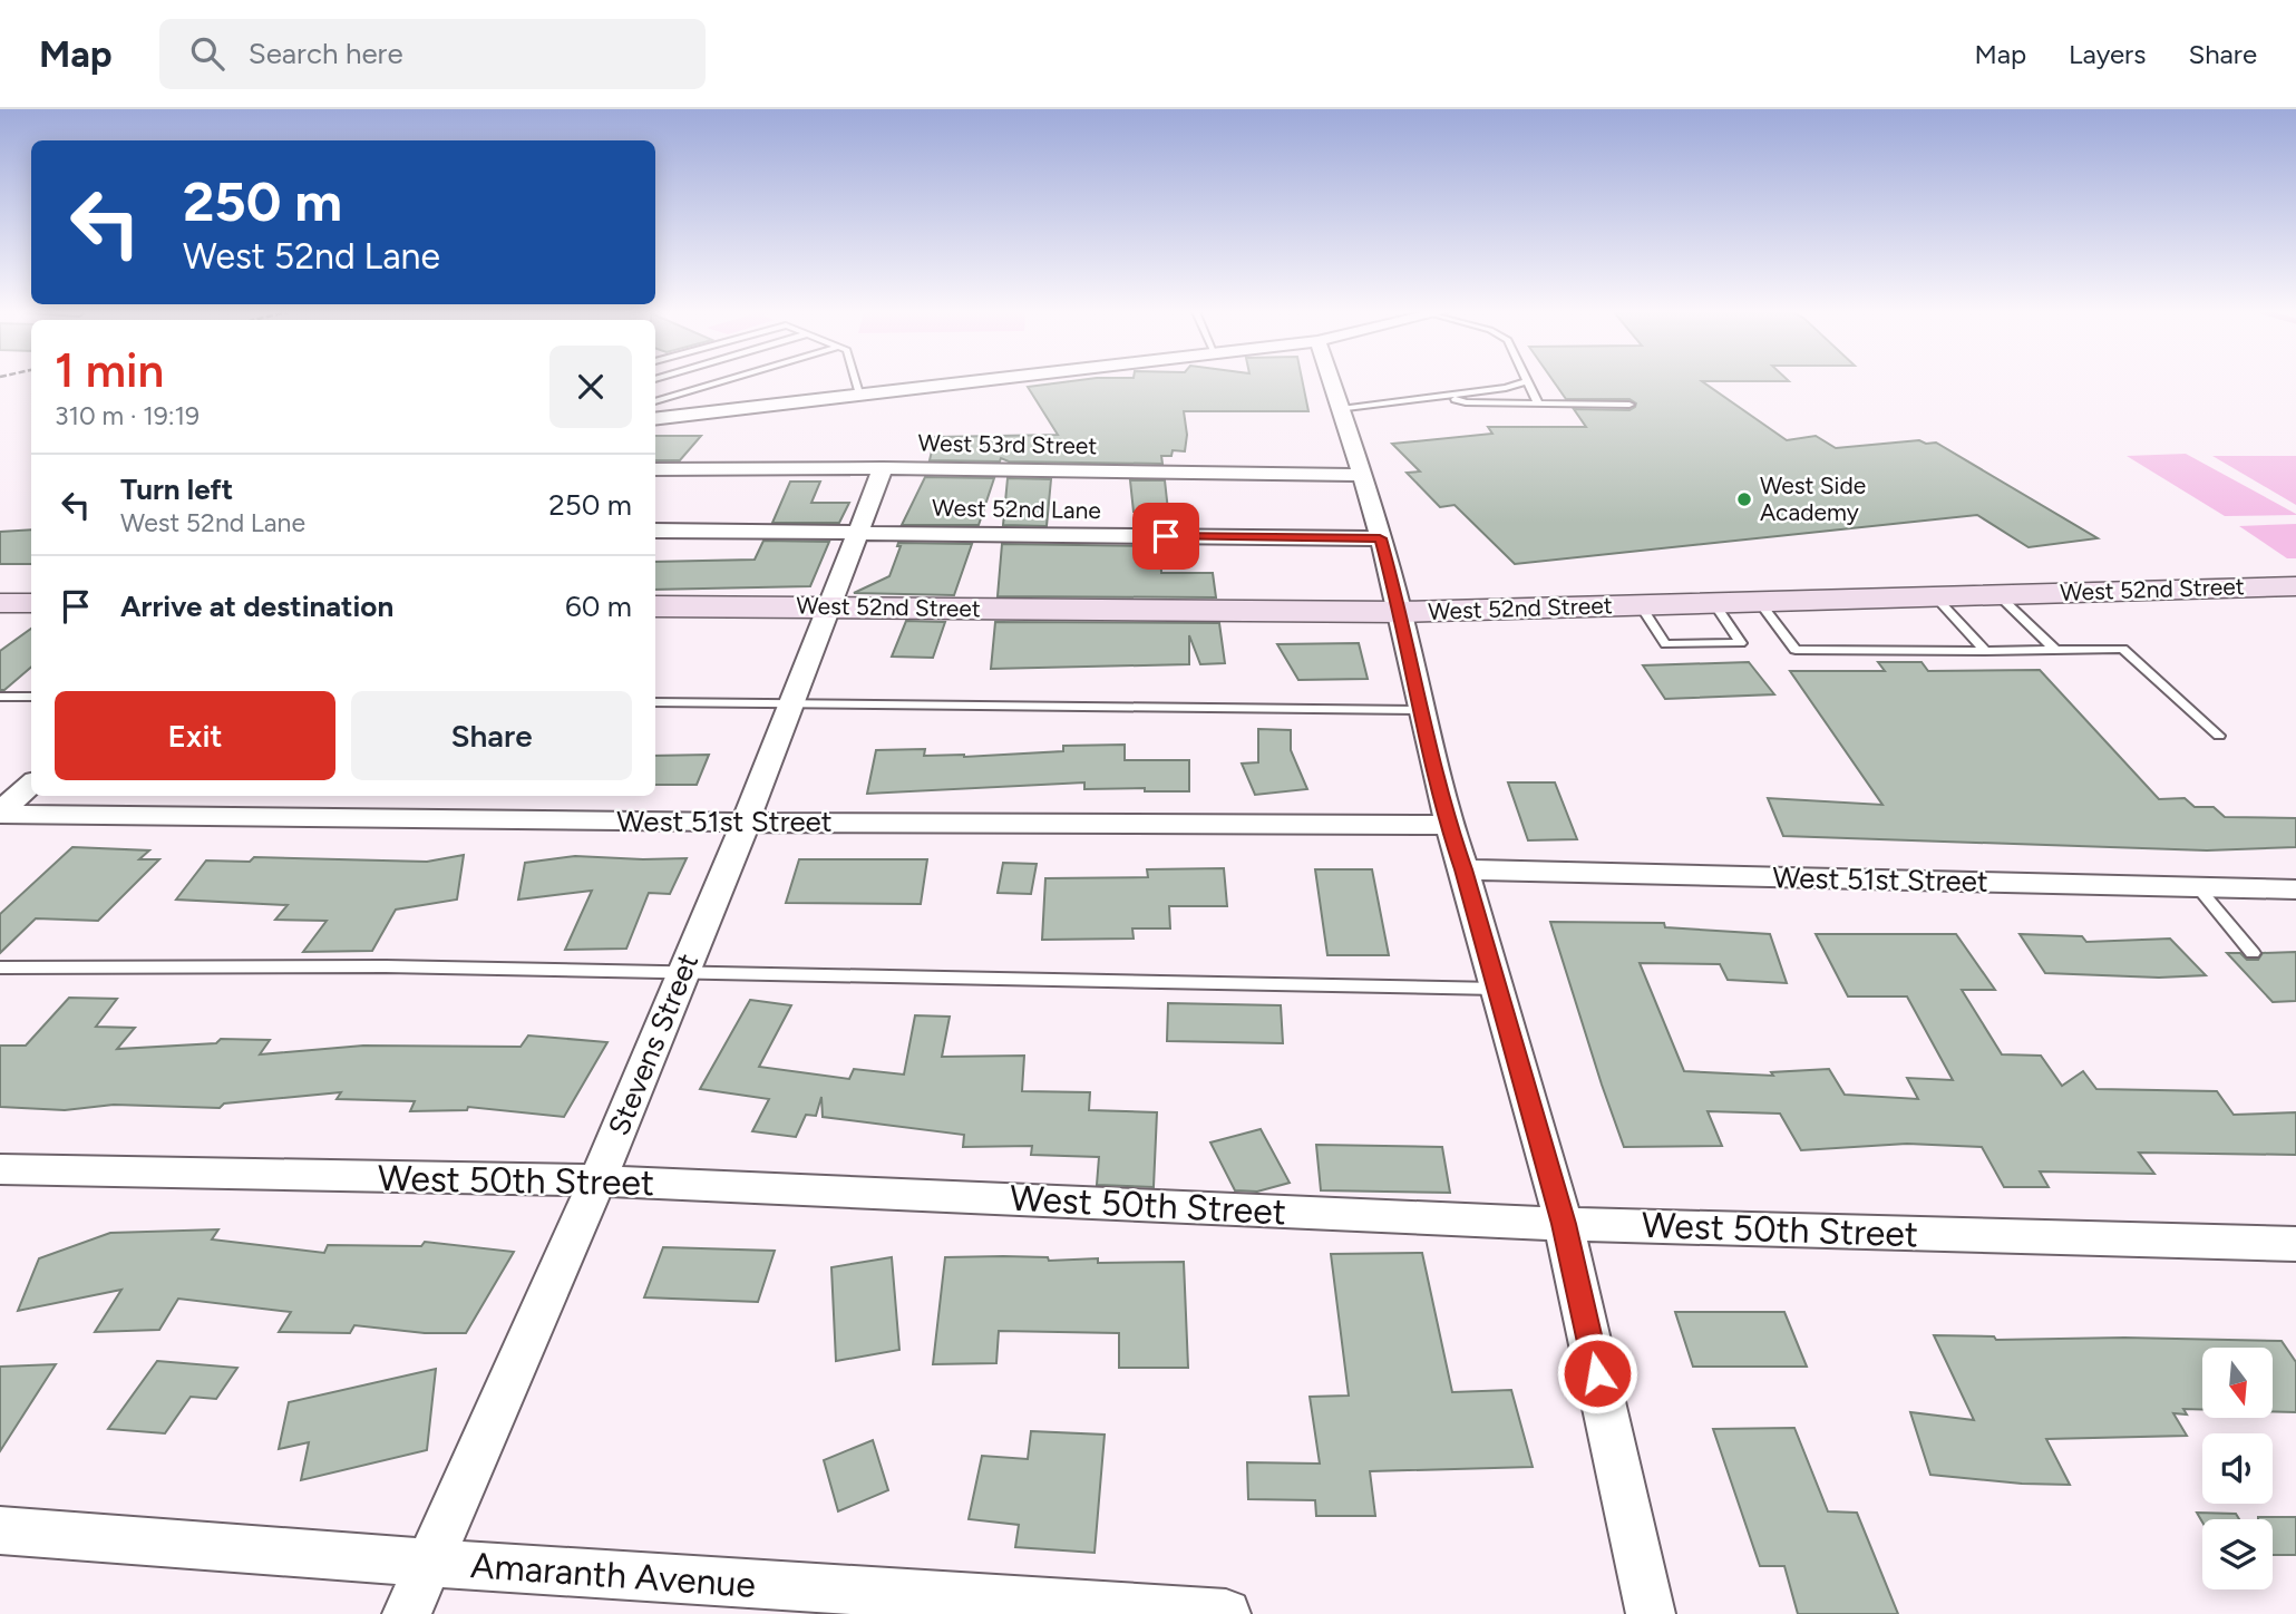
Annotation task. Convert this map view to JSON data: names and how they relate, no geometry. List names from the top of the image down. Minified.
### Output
{"streets":{"main road":["West 52nd Street"],"street":["West 53rd Street","West 52nd Lane","West 51st Street","Stevens Street","West 50th Street","Amaranth Avenue"]},"crossings":[["West 53rd Street","Stevens Street"],["West 52nd Lane","Stevens Street"],["West 52nd Street","Stevens Street"],["West 51st Street","Stevens Street"],["Stevens Street","West 50th Street"],["Stevens Street","Amaranth Avenue"]],"places":["West Side Academy"],"north":"bottom","page":{"header":"Map","search":"Search here","nav":["Map","Layers","Share"],"turn":["250 m","West 52nd Lane"],"heading":["1 min","310 m · 19:19"],"list":[{"name":"Turn left","note":"West 52nd Lane","value":"250 m"},{"name":"Arrive at destination","value":"60 m"}],"buttons":["Exit","Share"]}}
